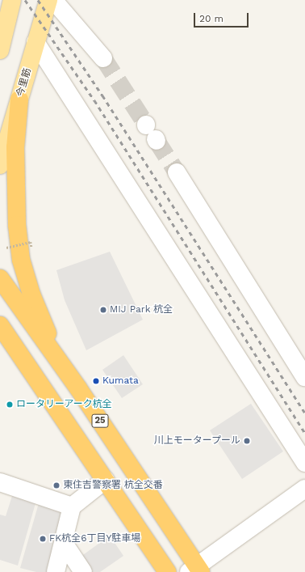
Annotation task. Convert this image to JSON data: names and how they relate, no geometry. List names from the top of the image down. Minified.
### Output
{"streets":{"highway":["25"],"main road":["今里筋"]},"places":["MIJ Park 杭全","Kumata","ロータリーアーク杭全","川上モータープール","東住吉警察署 杭全交番","FK杭全6丁目Y駐車場"],"scale_bar":"20 m"}
